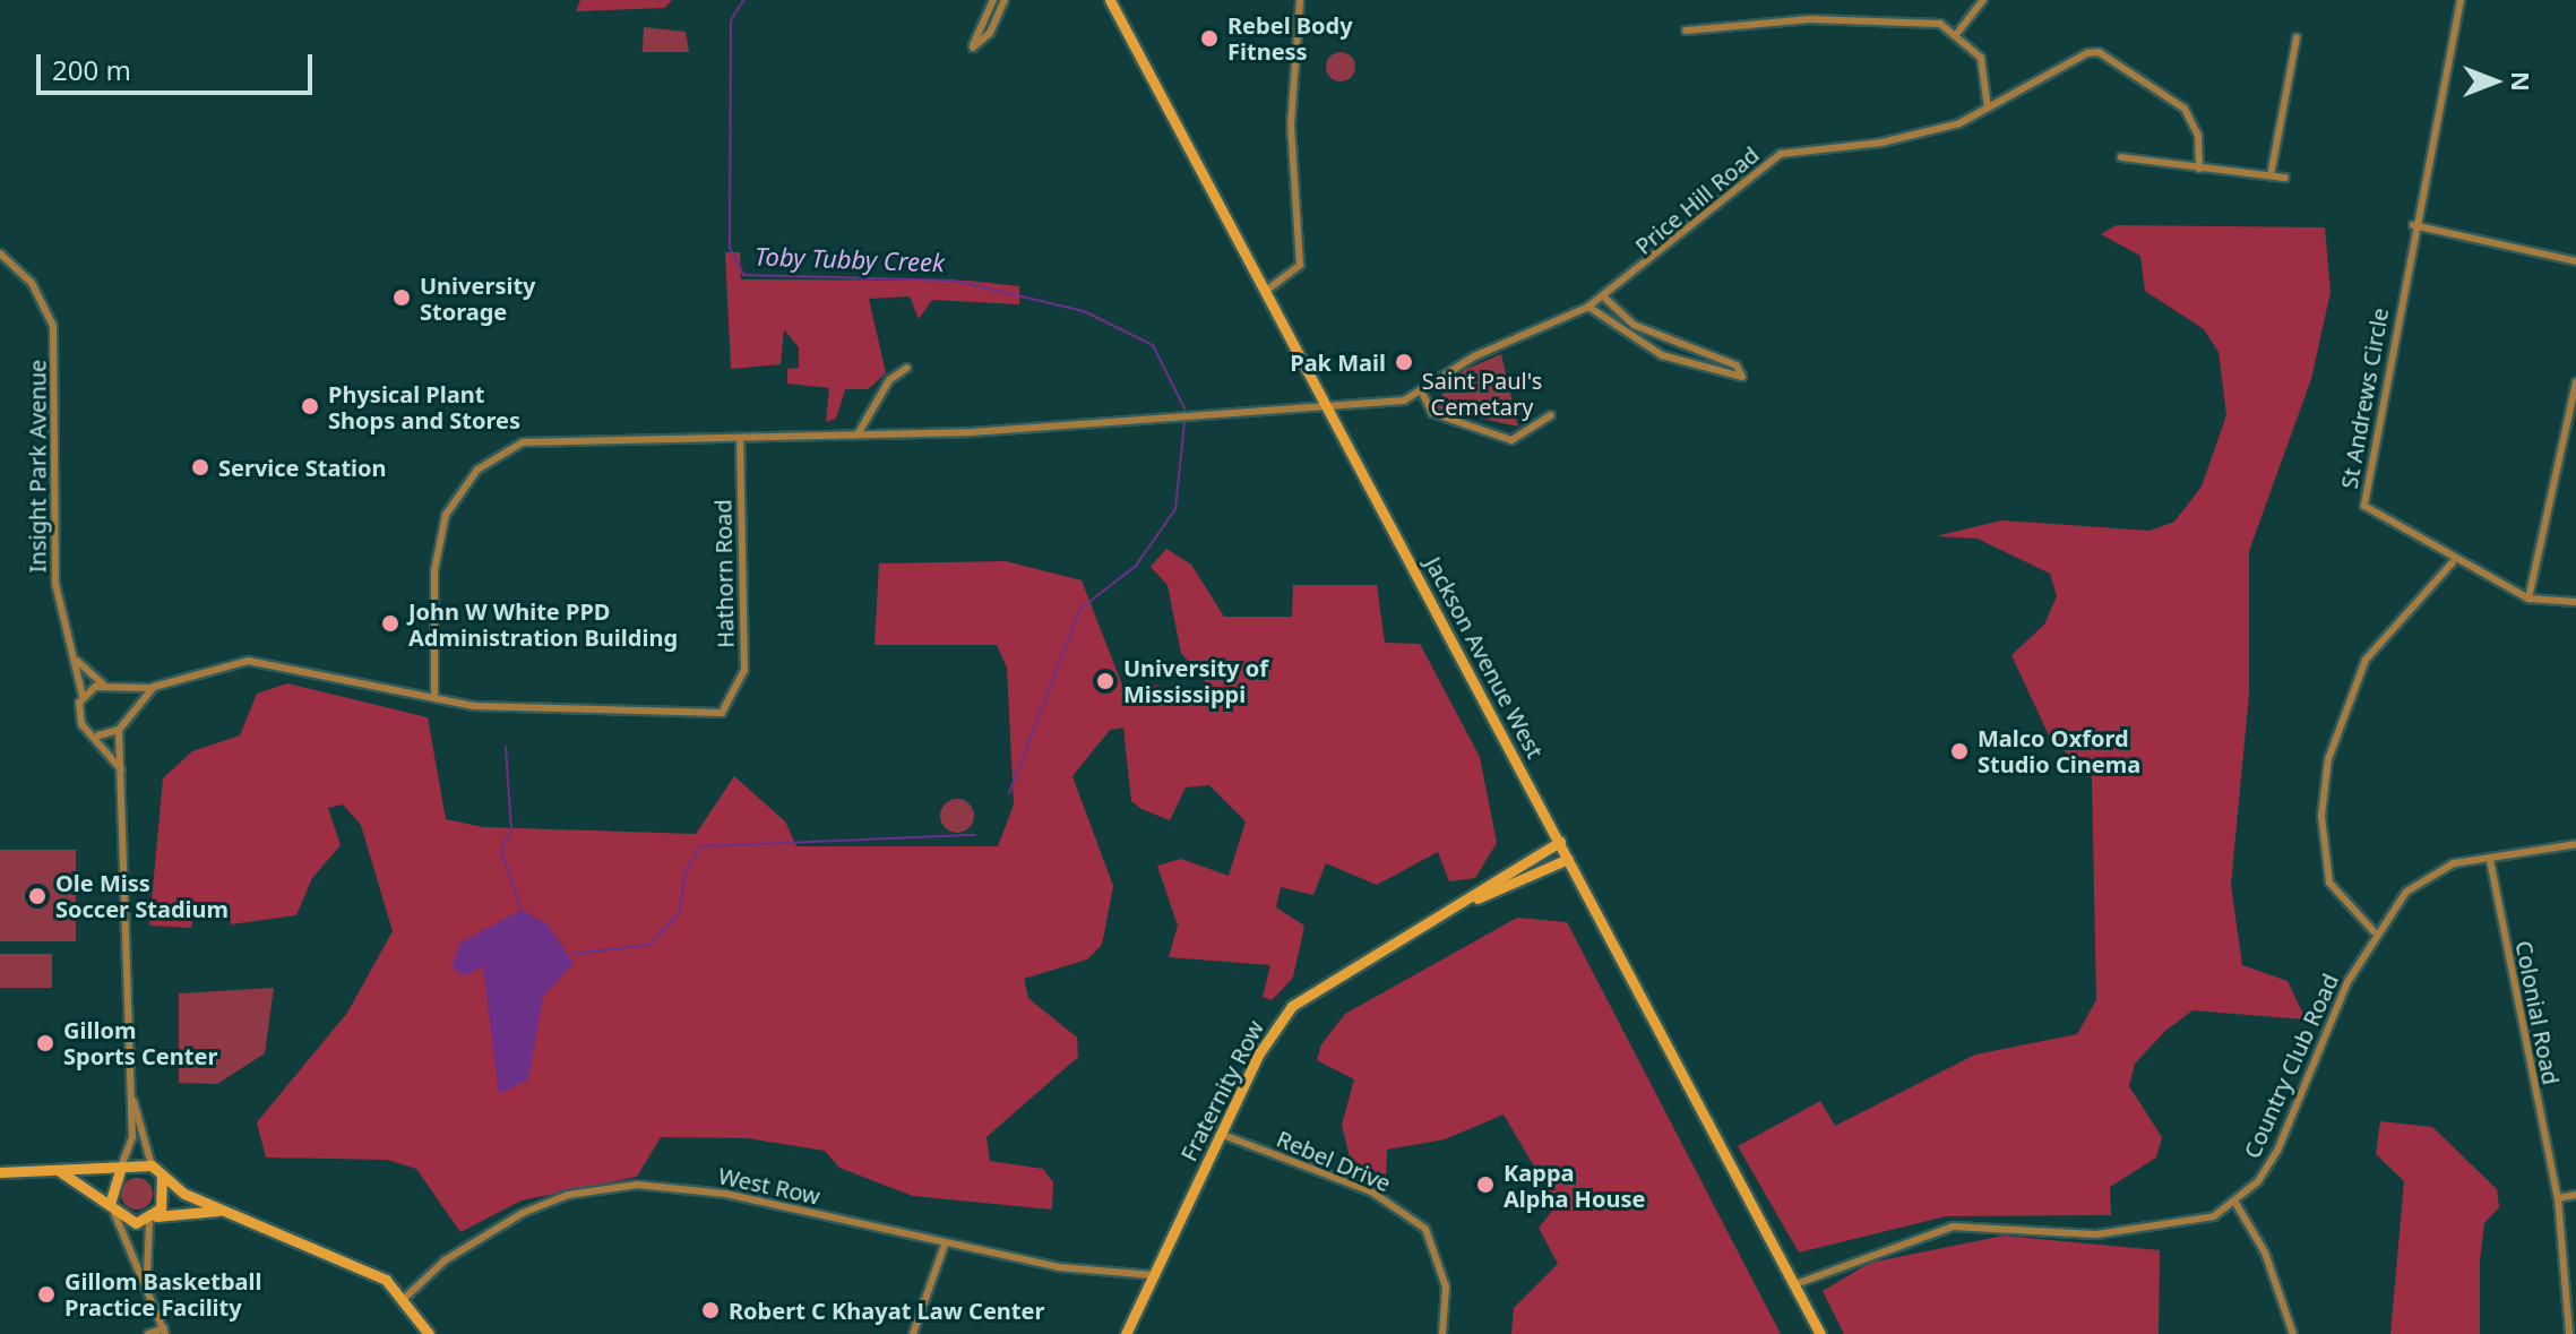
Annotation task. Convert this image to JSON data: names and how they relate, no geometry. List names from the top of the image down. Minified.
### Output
{"streets":{"street":["Price Hill Road","St Andrews Circle","Insight Park Avenue","Hathorn Road","Jackson Avenue West","Colonial Road","Country Club Road","Fraternity Row","Rebel Drive","West Row"]},"crossings":[["Price Hill Road","Jackson Avenue West"],["Insight Park Avenue","Hathorn Road"],["Jackson Avenue West","Country Club Road"],["Jackson Avenue West","Fraternity Row"],["Colonial Road","Country Club Road"],["Fraternity Row","Rebel Drive"],["Fraternity Row","West Row"]],"water":["Toby Tubby Creek"],"parks":["Saint Paul's Cemetary"],"places":["Rebel Body Fitness","University Storage","Pak Mail","Physical Plant Shops and Stores","Service Station","John W White PPD Administration Building","University of Mississippi","Malco Oxford Studio Cinema","Ole Miss Soccer Stadium","Gillom Sports Center","Kappa Alpha House","Gillom Basketball Practice Facility","Robert C Khayat Law Center"],"scale_bar":"200 m","north":"right"}
